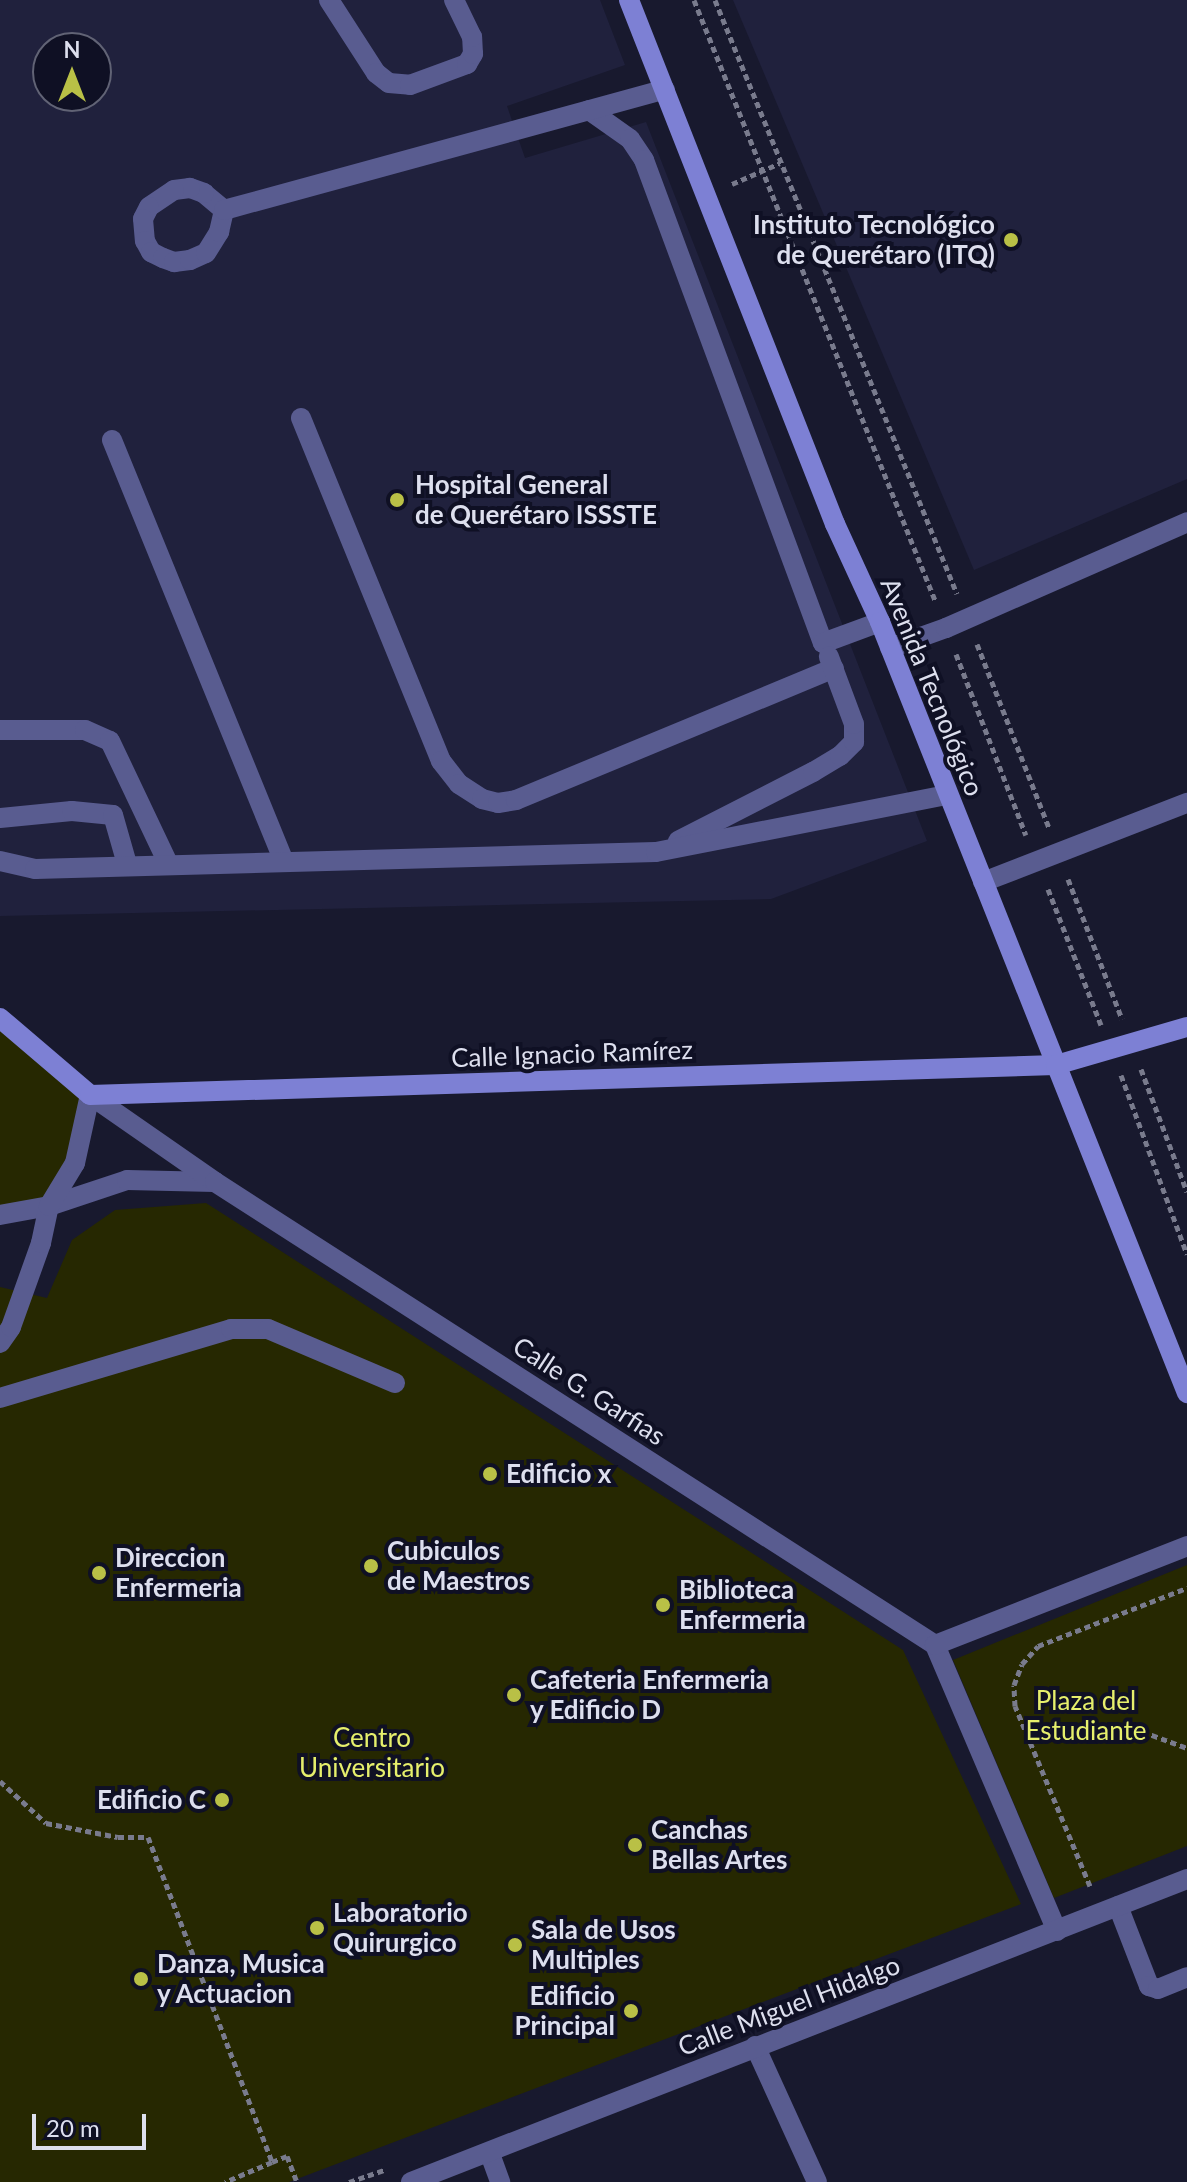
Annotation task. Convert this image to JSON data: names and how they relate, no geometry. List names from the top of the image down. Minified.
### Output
{"streets":{"street":["Avenida Tecnológico","Calle Ignacio Ramírez","Calle G. Garfias","Calle Miguel Hidalgo"]},"crossings":[["Avenida Tecnológico","Calle Ignacio Ramírez"],["Calle Ignacio Ramírez","Calle G. Garfias"]],"parks":["Plaza del Estudiante","Centro Universitario"],"places":["Instituto Tecnológico de Querétaro (ITQ)","Hospital General de Querétaro ISSSTE","Edificio x","Cubiculos de Maestros","Direccion Enfermeria","Biblioteca Enfermeria","Cafeteria Enfermeria y Edificio D","Edificio C","Canchas Bellas Artes","Laboratorio Quirurgico","Sala de Usos Multiples","Danza, Musica y Actuacion","Edificio Principal"],"scale_bar":"20 m","north":"top"}
